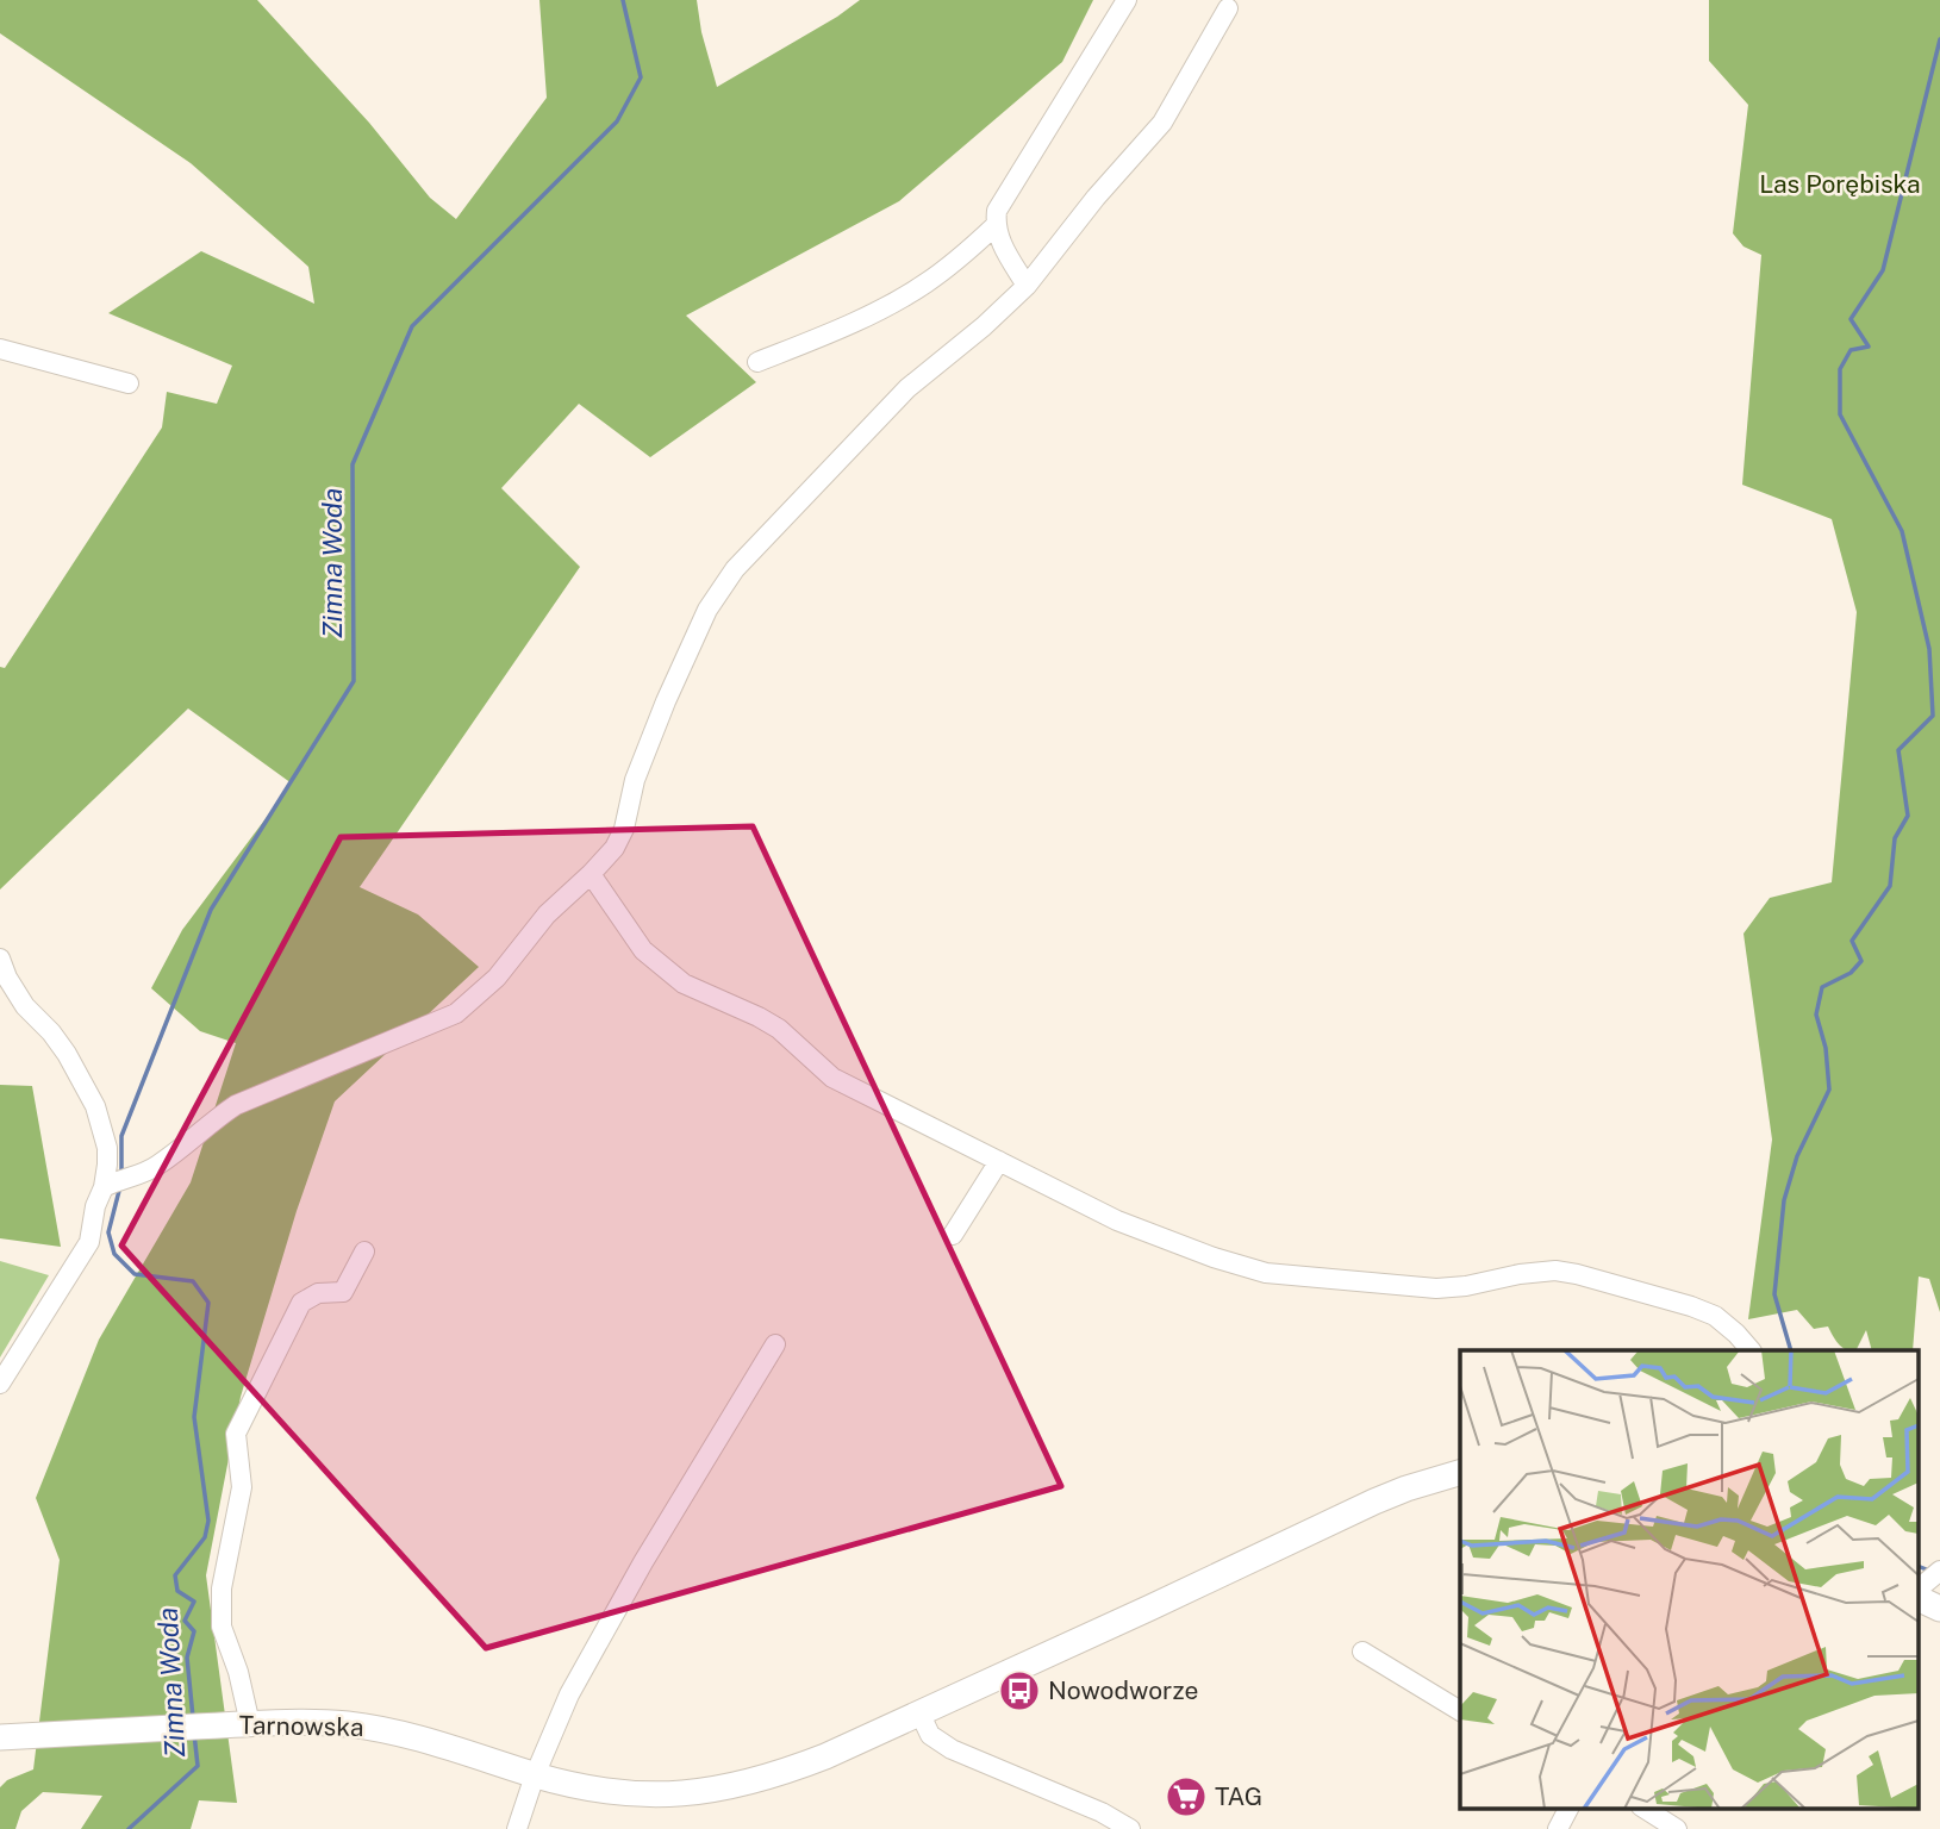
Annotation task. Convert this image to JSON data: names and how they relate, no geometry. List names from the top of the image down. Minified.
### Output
{"streets":{"main road":["Tarnowska"]},"water":["Zimna Woda"],"parks":["Las Porębiska"],"places":{"bus stop":["Nowodworze"],"supermarket":["TAG"]}}
